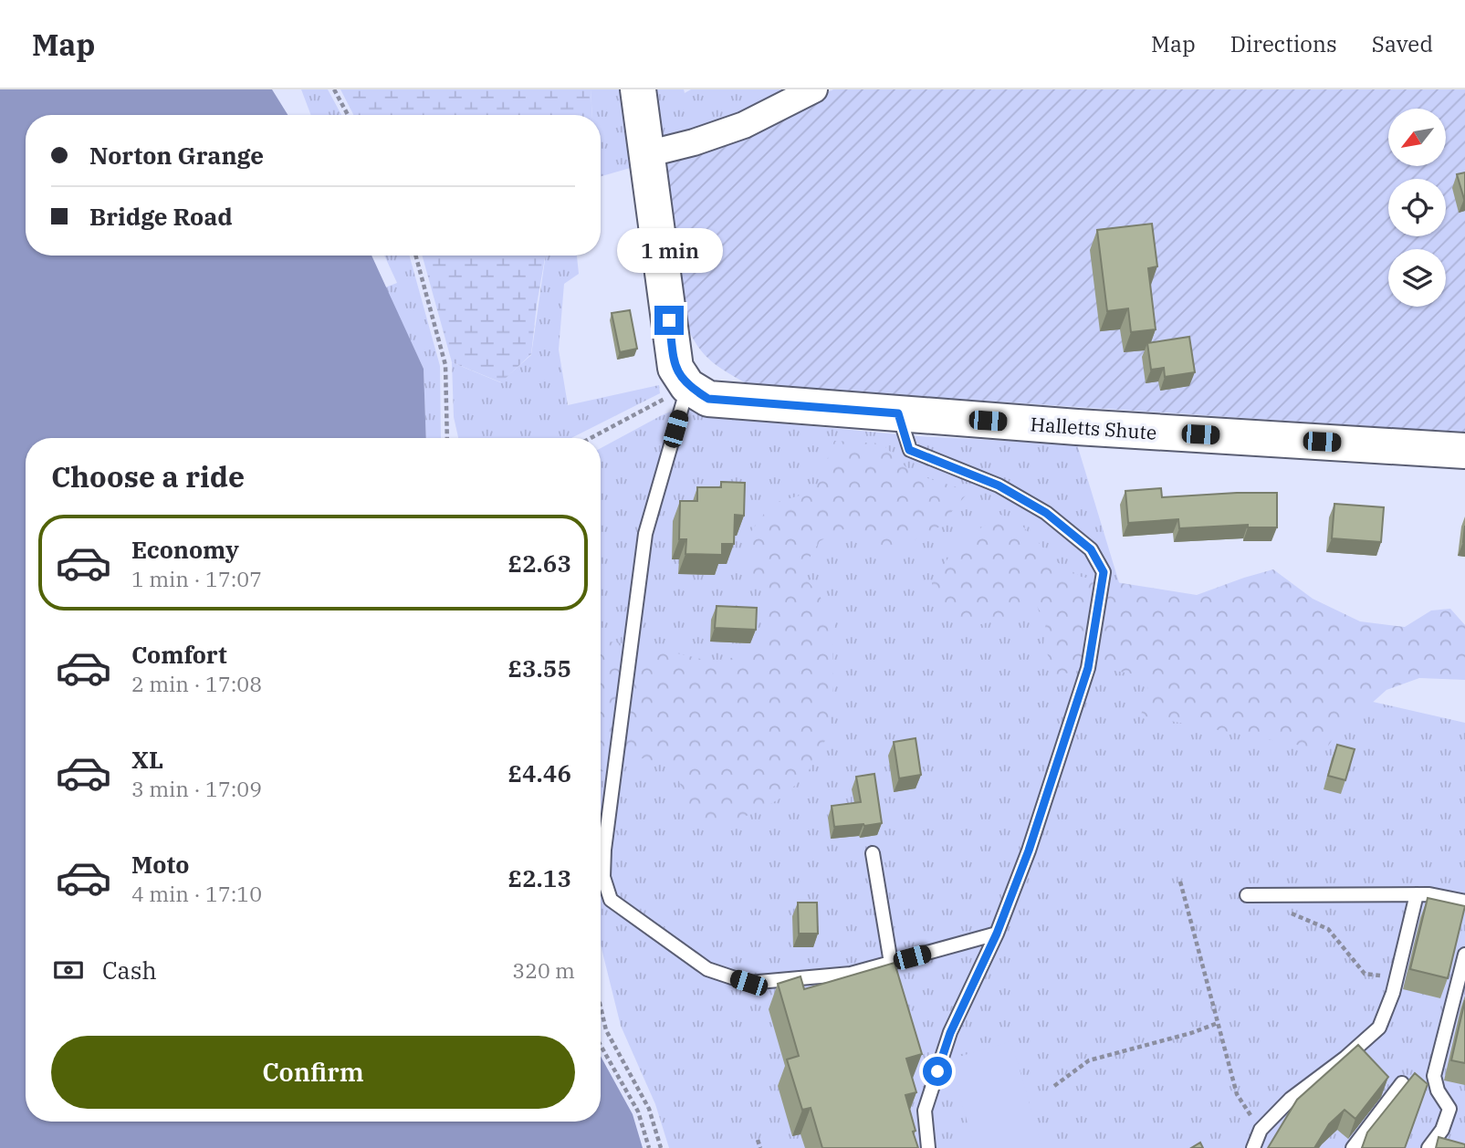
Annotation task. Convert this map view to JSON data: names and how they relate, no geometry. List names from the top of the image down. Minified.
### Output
{"streets":{"main road":["Halletts Shute"]},"north":"bottom left","page":{"header":"Map","nav":["Map","Directions","Saved"],"banner":["Norton Grange","Bridge Road"],"bubble":"1 min","heading":"Choose a ride","list":[{"name":"Economy","note":"1 min · 17:07","value":"£2.63"},{"name":"Comfort","note":"2 min · 17:08","value":"£3.55"},{"name":"XL","note":"3 min · 17:09","value":"£4.46"},{"name":"Moto","note":"4 min · 17:10","value":"£2.13"}],"pay":["Cash","320 m"],"buttons":"Confirm"}}
